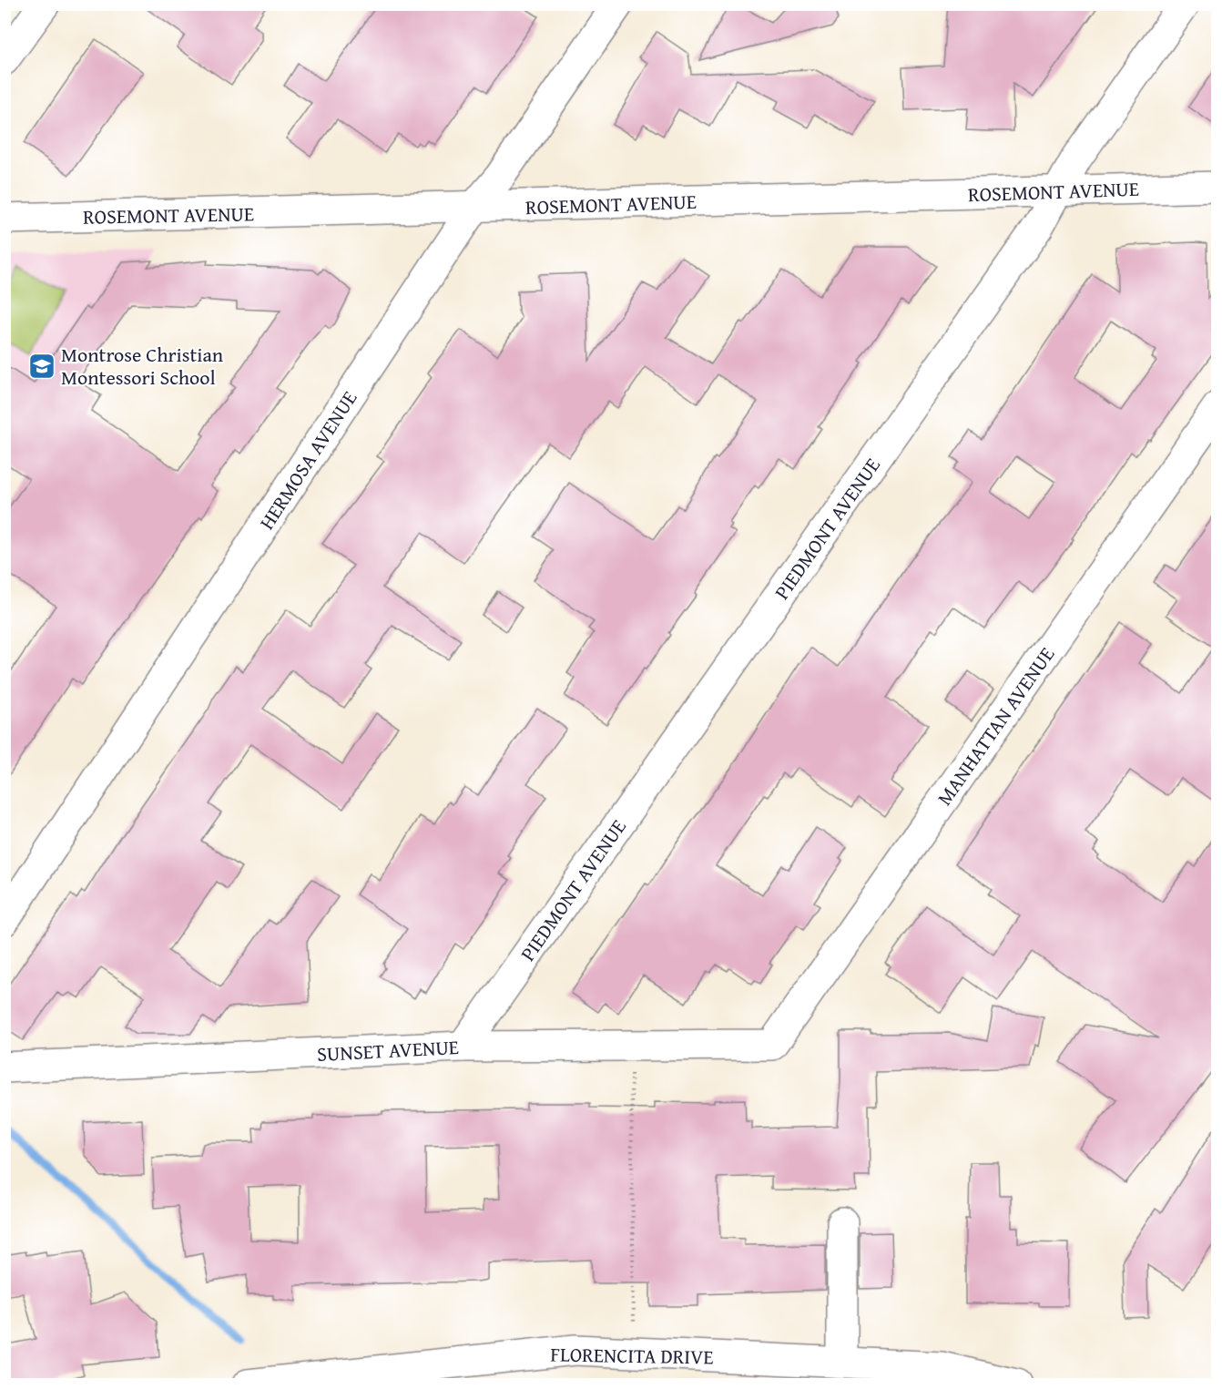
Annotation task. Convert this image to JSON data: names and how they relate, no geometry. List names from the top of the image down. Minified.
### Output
{"streets":{"street":["ROSEMONT AVENUE","HERMOSA AVENUE","PIEDMONT AVENUE","MANHATTAN AVENUE","SUNSET AVENUE","FLORENCITA DRIVE"]},"crossings":[["ROSEMONT AVENUE","HERMOSA AVENUE"],["ROSEMONT AVENUE","PIEDMONT AVENUE"],["PIEDMONT AVENUE","SUNSET AVENUE"],["MANHATTAN AVENUE","SUNSET AVENUE"]],"places":{"school or university":["Montrose Christian Montessori School"]}}
